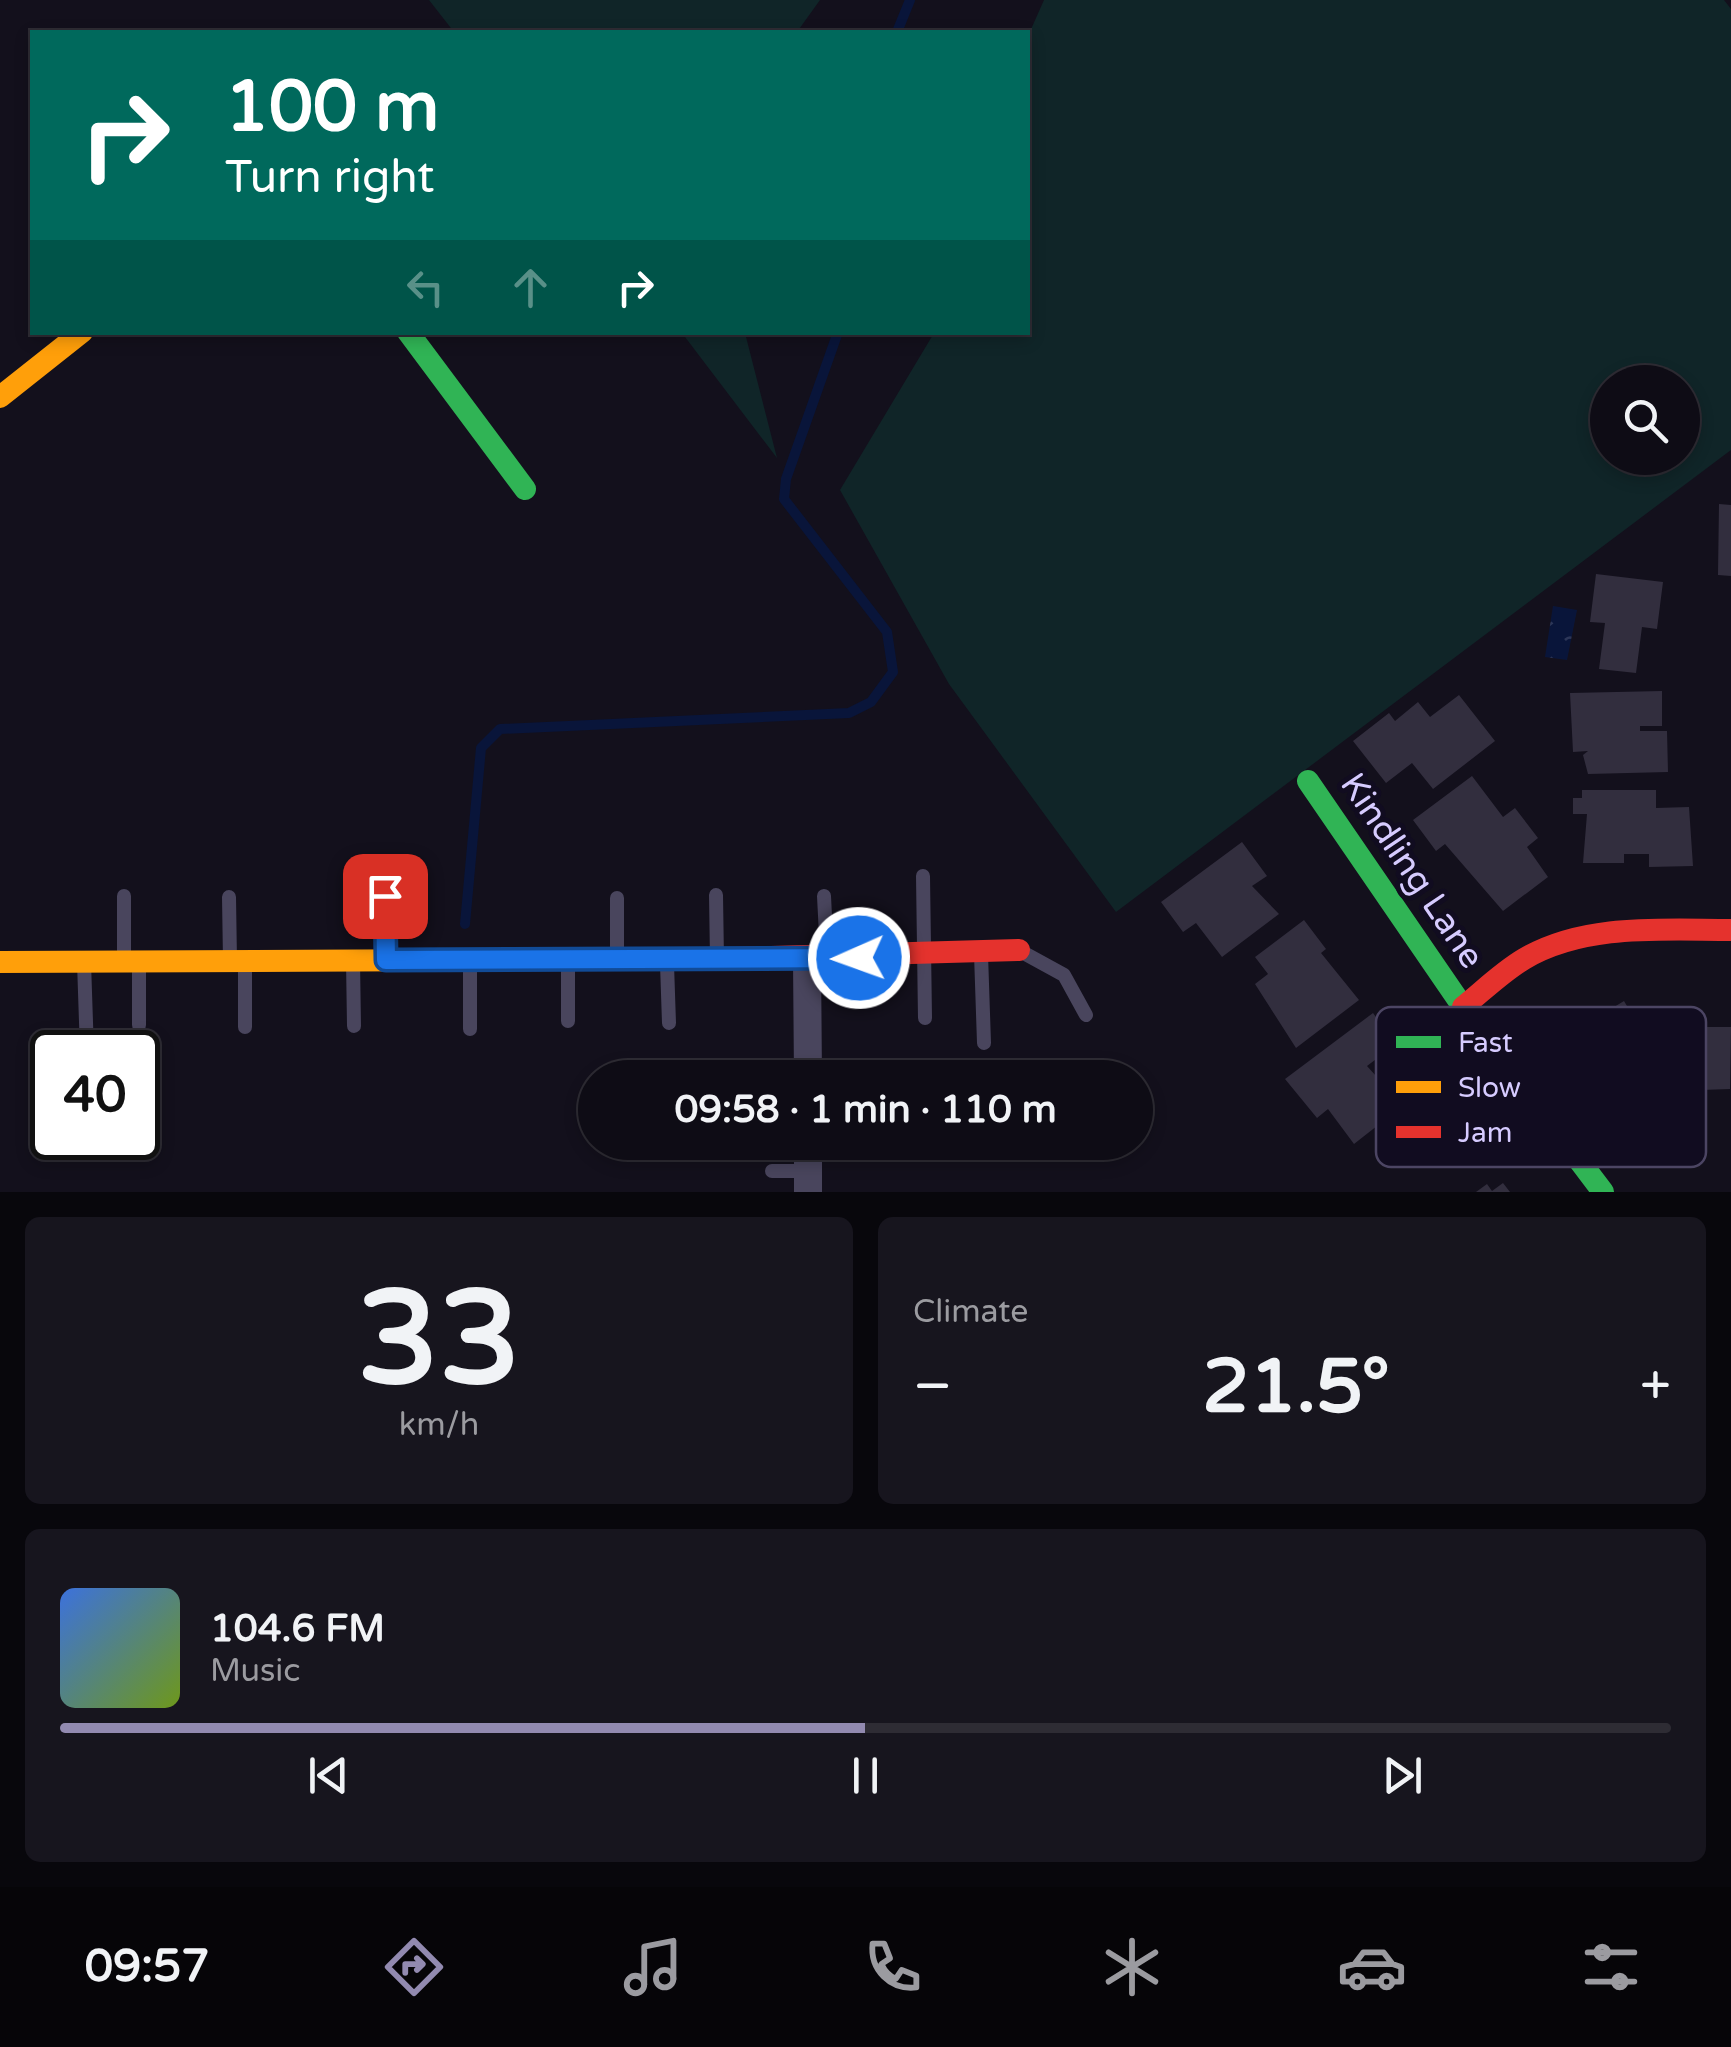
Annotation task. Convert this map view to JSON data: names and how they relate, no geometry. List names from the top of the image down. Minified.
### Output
{"streets":{"street":["Kindling Lane"]},"legend":["Fast","Slow","Jam"],"page":{"turn":["100 m","Turn right"],"limit":"40","trip":"09:58 · 1 min · 110 m","tile":[["33","km/h"],"Climate"],"heat":["−","21.5°","+"],"song":["104.6 FM","Music"],"tabs":"09:57"}}
